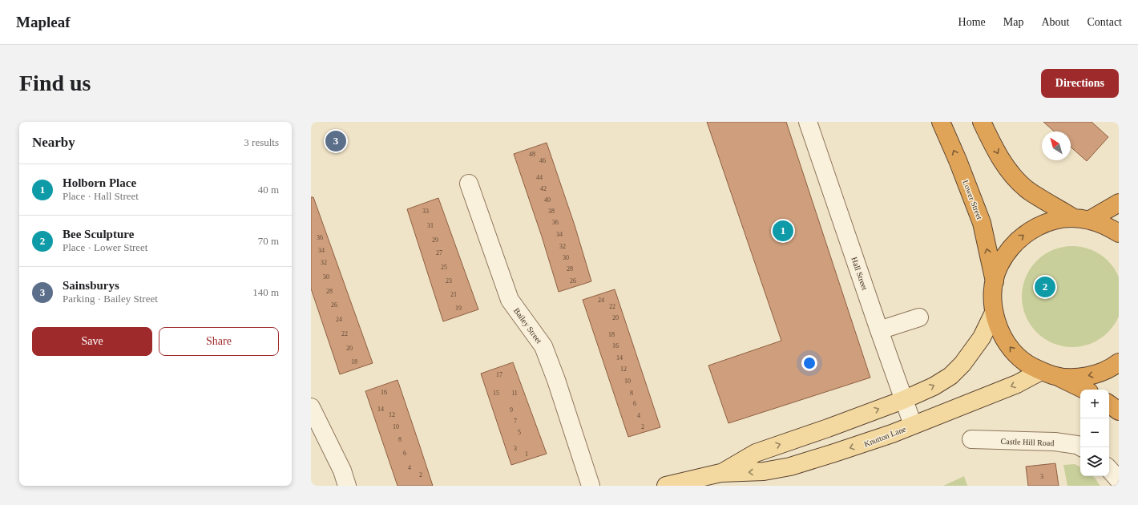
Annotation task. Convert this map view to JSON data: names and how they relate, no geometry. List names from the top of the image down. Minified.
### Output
{"streets":{"highway":["Lower Street"],"main road":["Knutton Lane"],"street":["Hall Street","Bailey Street","Castle Hill Road"]},"crossings":[["Hall Street","Knutton Lane"]],"one_way":["Lower Street"],"house_numbers":["48","46","44","42","40","33","38","36","31","34","36","29","32","34","27","30","32","25","28","30","23","26","28","21","24","26","22","19","20","24","22","18","16","20","14","18","12","17","10","16","15","11","8","6","14","9","12","4","7","10","2","5","8","3","6","1","4","2","3"],"north":"top left","page":{"header":"Mapleaf","nav":["Home","Map","About","Contact"],"buttons":["Directions",["Save","Share"]],"title":"Find us","heading":["Nearby","3 results"],"pins":["3","1","2"],"list":[{"mark":"1","name":"Holborn Place","note":"Place · Hall Street","value":"40 m"},{"mark":"2","name":"Bee Sculpture","note":"Place · Lower Street","value":"70 m"},{"mark":"3","name":"Sainsburys","note":"Parking · Bailey Street","value":"140 m"}],"map_buttons":["+","−"]}}
